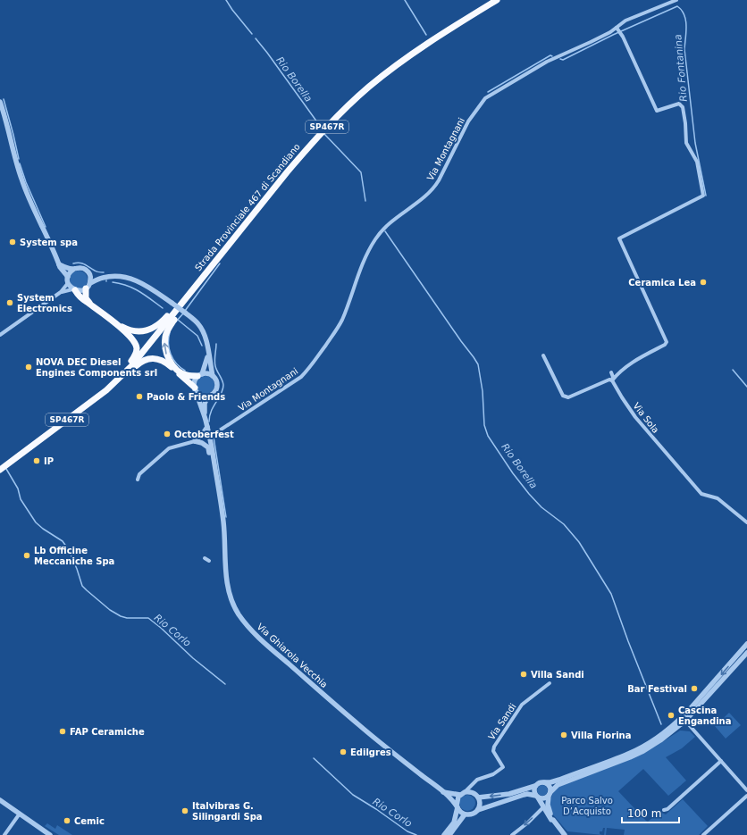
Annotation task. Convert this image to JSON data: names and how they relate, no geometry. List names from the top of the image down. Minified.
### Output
{"streets":{"highway":["SP467R","Strada Provinciale 467 di Scandiano"],"street":["Via Montagnani","Via Sola","Via Ghiarola Vecchia","Via Sandi"]},"crossings":[["Via Montagnani","Via Ghiarola Vecchia"],["Via Ghiarola Vecchia","Via Sandi"]],"water":["Rio Fontanina","Rio Borella","Rio Corlo"],"parks":["Parco Salvo D’Acquisto"],"places":["System spa","Ceramica Lea","System Electronics","NOVA DEC Diesel Engines Components srl","Paolo & Friends","Octoberfest","IP","Lb Officine Meccaniche Spa","Villa Sandi","Bar Festival","Cascina Engandina","FAP Ceramiche","Villa Florina","Edilgres","Italvibras G. Silingardi Spa","Cemic"],"scale_bar":"100 m"}
